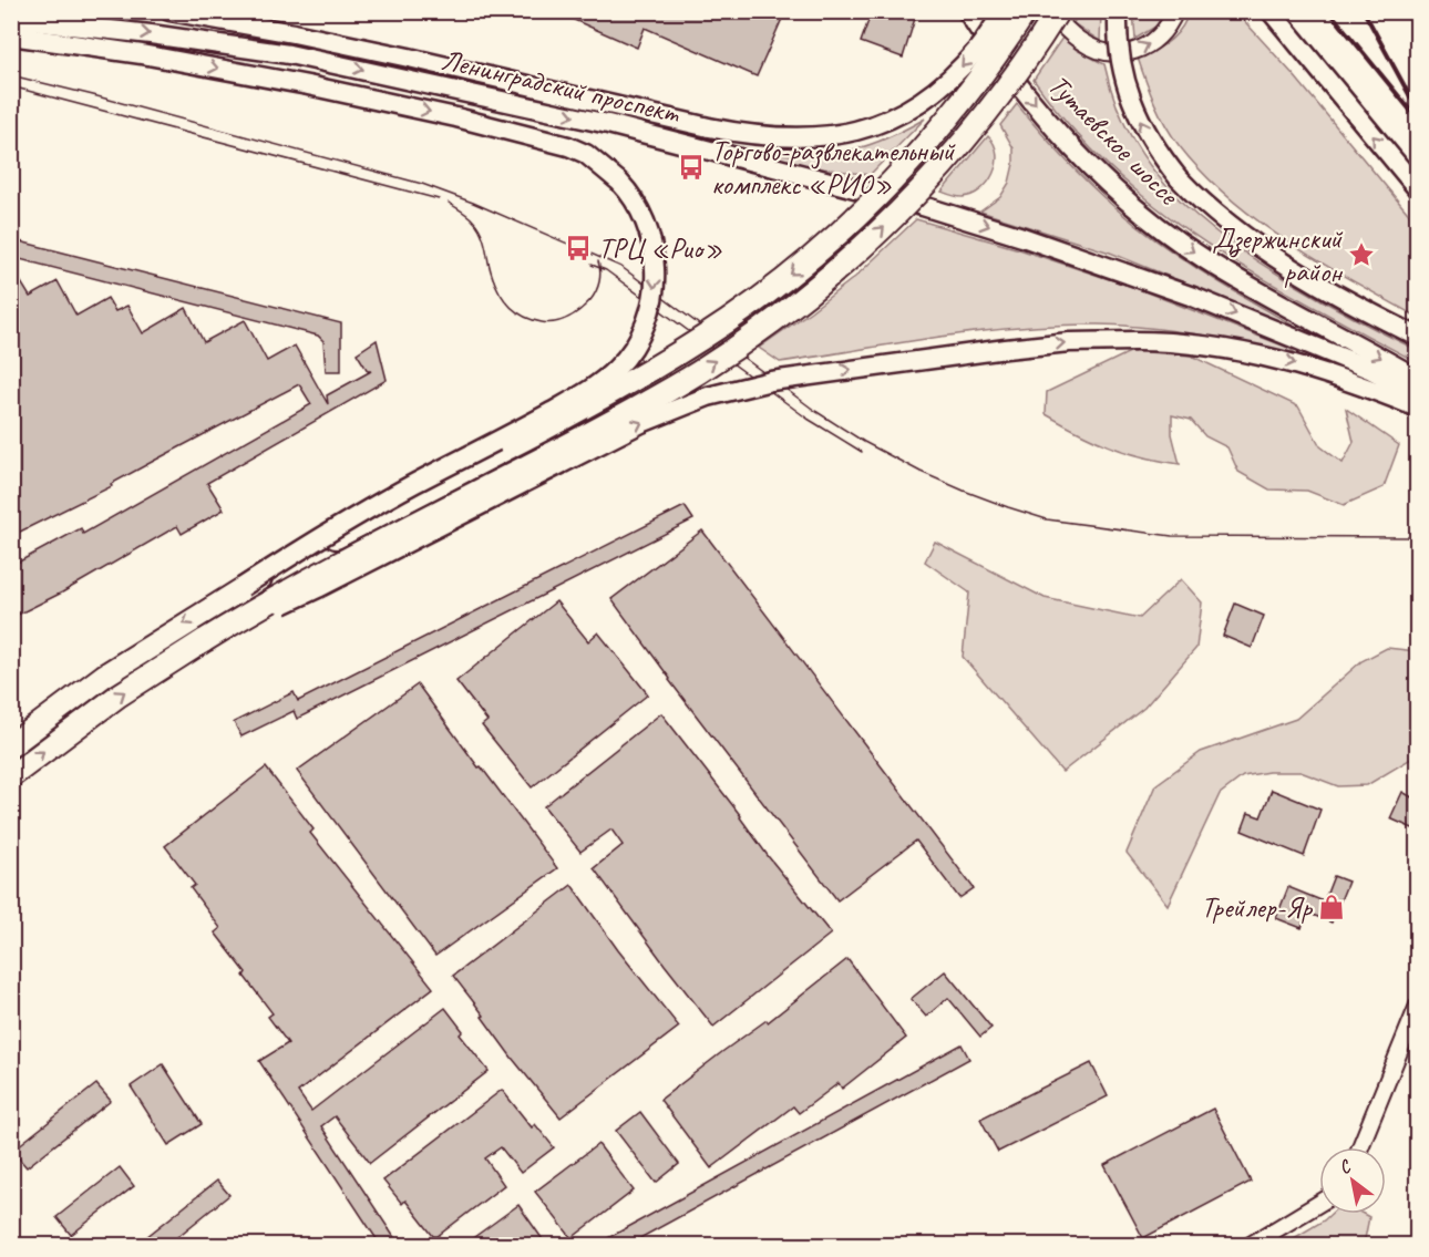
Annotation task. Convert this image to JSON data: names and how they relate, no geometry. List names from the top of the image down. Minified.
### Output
{"streets":{"main road":["Ленинградский проспект","Тутаевское шоссе"]},"places":{"bus stop":["Торгово-развлекательный комплекс «РИО»","ТРЦ «Рио»"],"place":["Дзержинский район"],"shop":["Трейлер-Яр"]},"north":"top left"}
